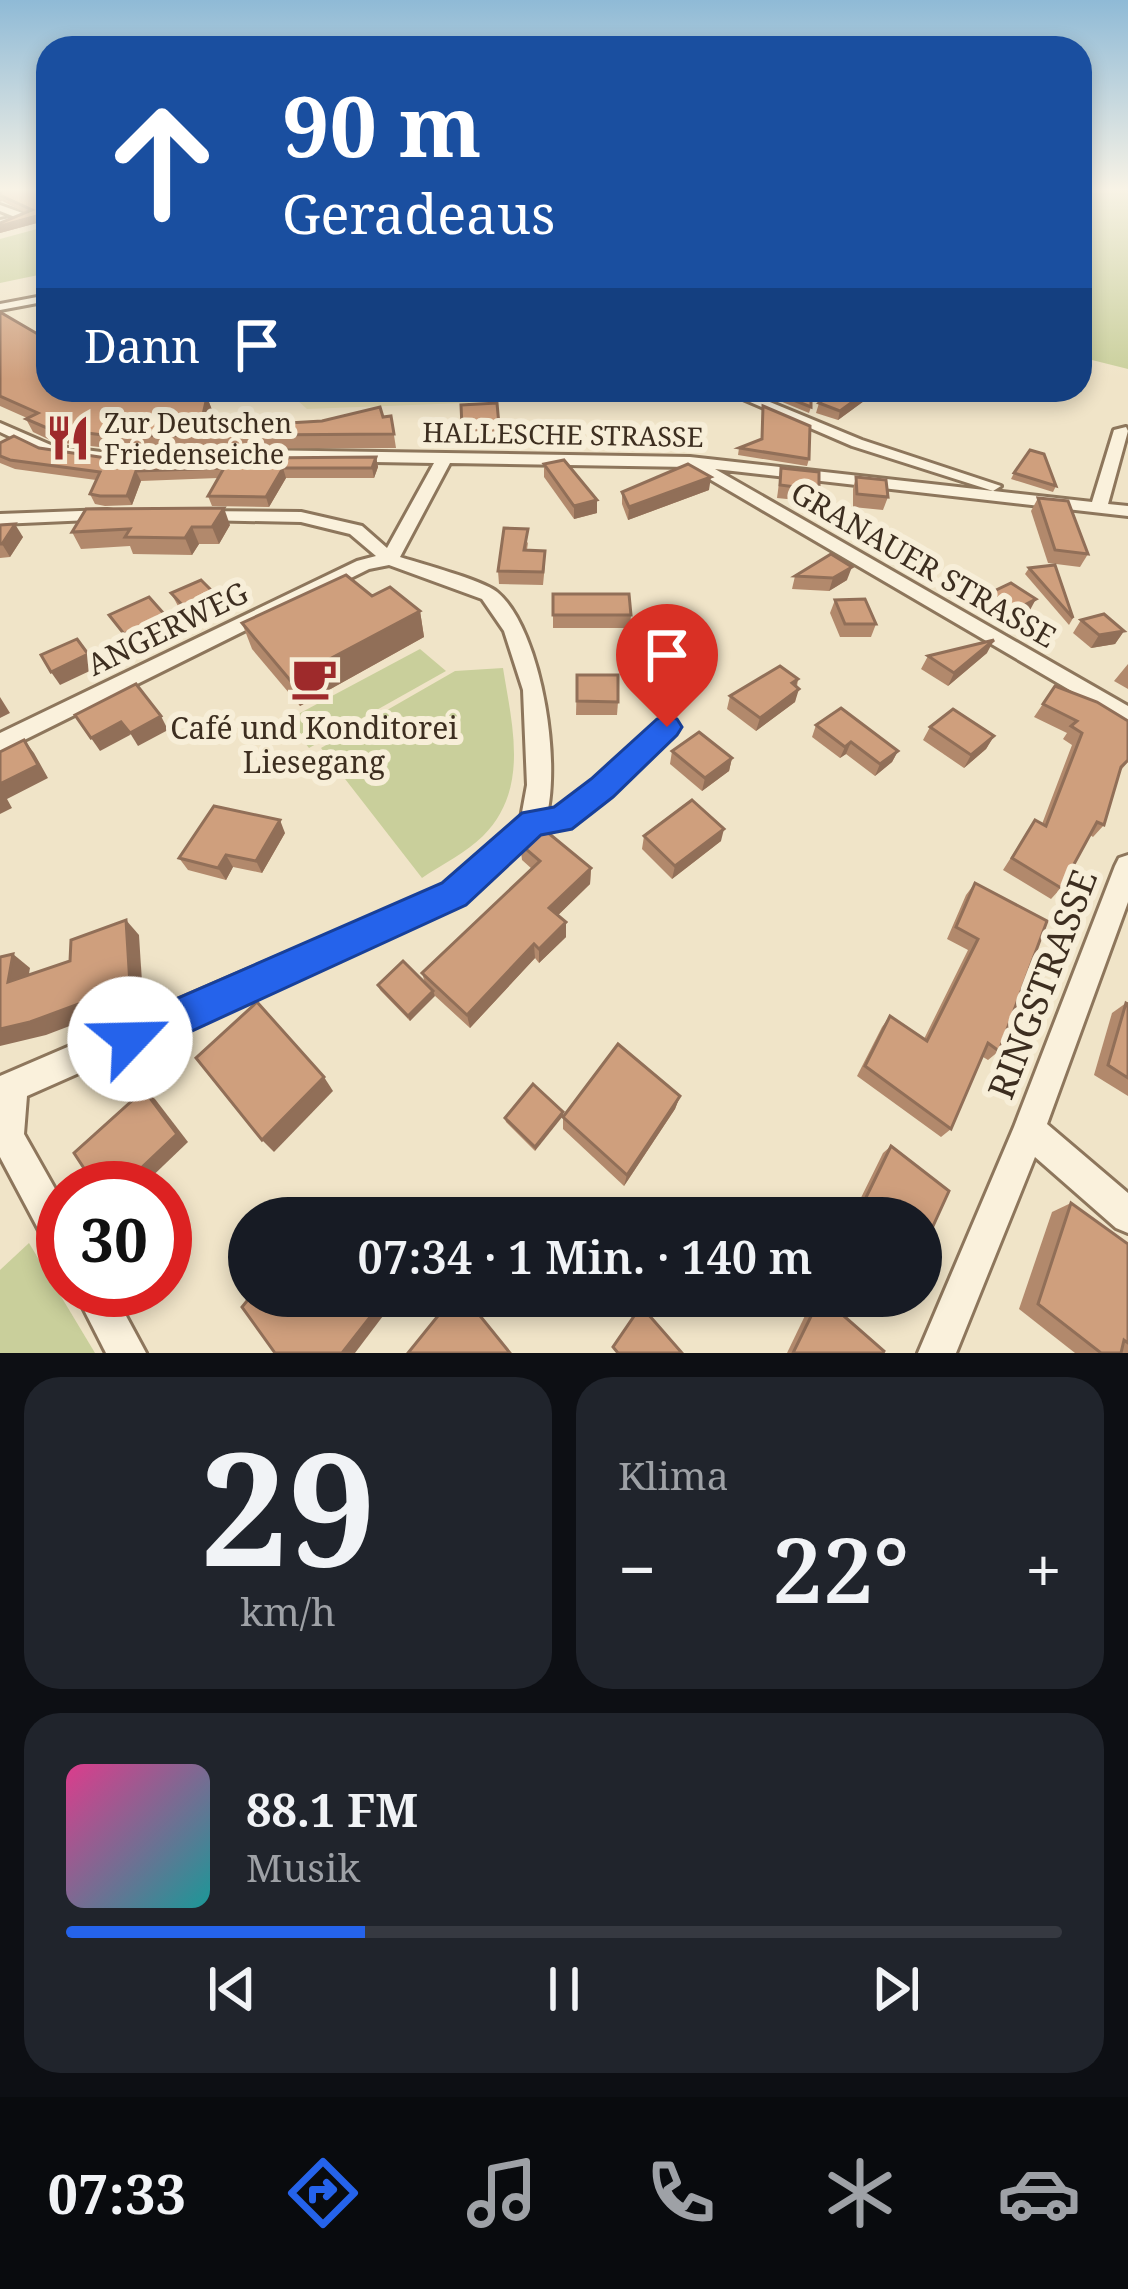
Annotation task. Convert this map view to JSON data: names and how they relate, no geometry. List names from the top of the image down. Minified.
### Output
{"streets":{"street":["HALLESCHE STRASSE","GRANAUER STRASSE","ANGERWEG","RINGSTRASSE"]},"crossings":[["HALLESCHE STRASSE","GRANAUER STRASSE"]],"places":{"restaurant":["Zur Deutschen Friedenseiche"],"cafe":["Café und Konditorei Liesegang"]},"page":{"turn":["90 m","Geradeaus"],"then":"Dann","limit":"30","trip":"07:34 · 1 Min. · 140 m","tile":[["29","km/h"],"Klima"],"heat":["−","22°","+"],"song":["88.1 FM","Musik"],"tabs":"07:33"}}
